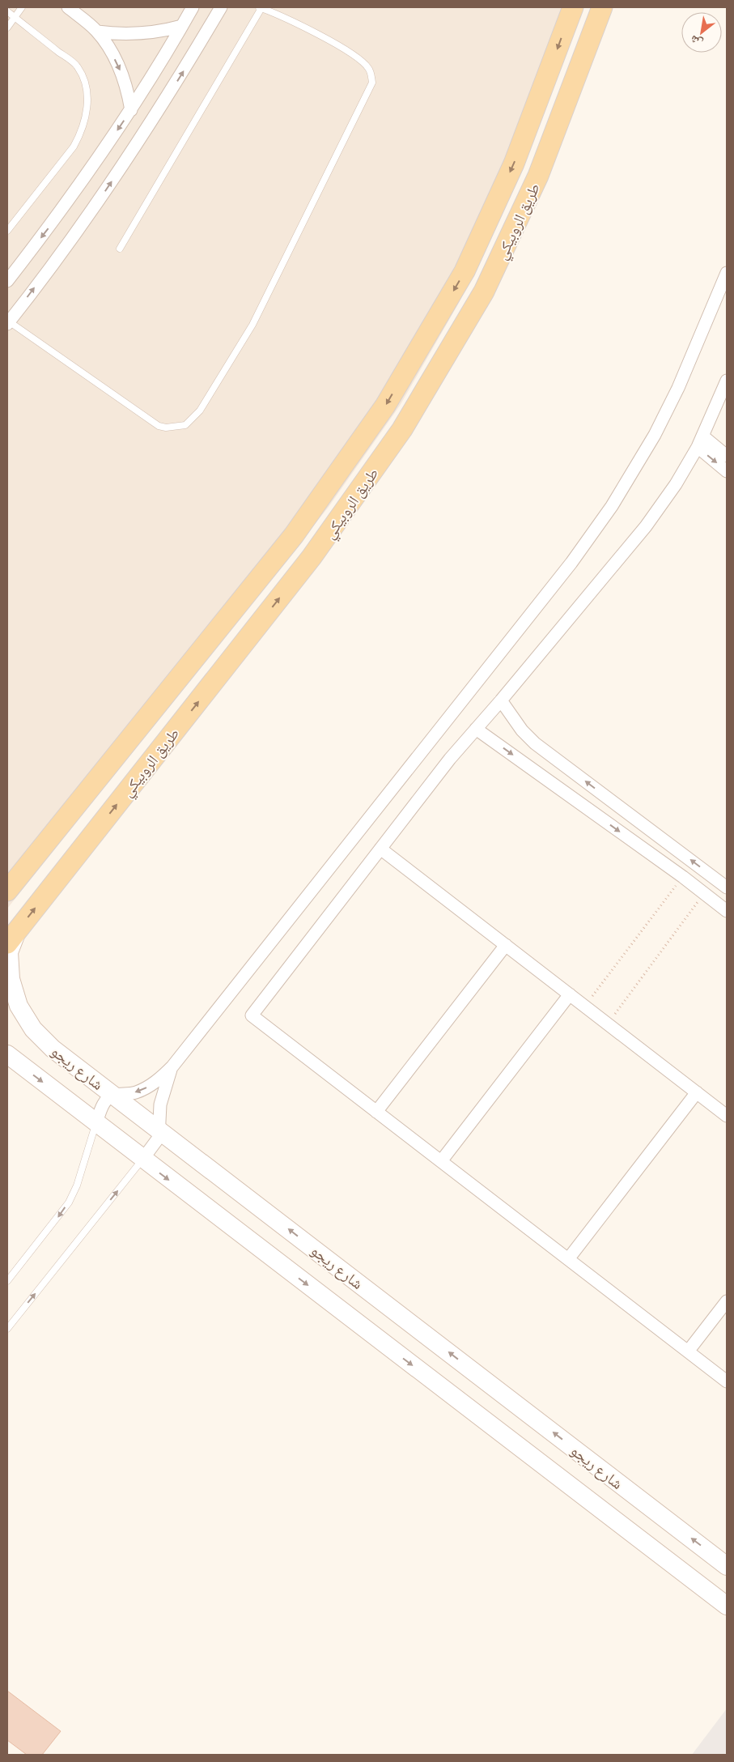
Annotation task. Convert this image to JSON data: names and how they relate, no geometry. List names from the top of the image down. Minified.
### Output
{"streets":{"main road":["طريق الروبيكي","شارع ريجو"]},"crossings":[["طريق الروبيكي","شارع ريجو"]],"north":"bottom left"}
